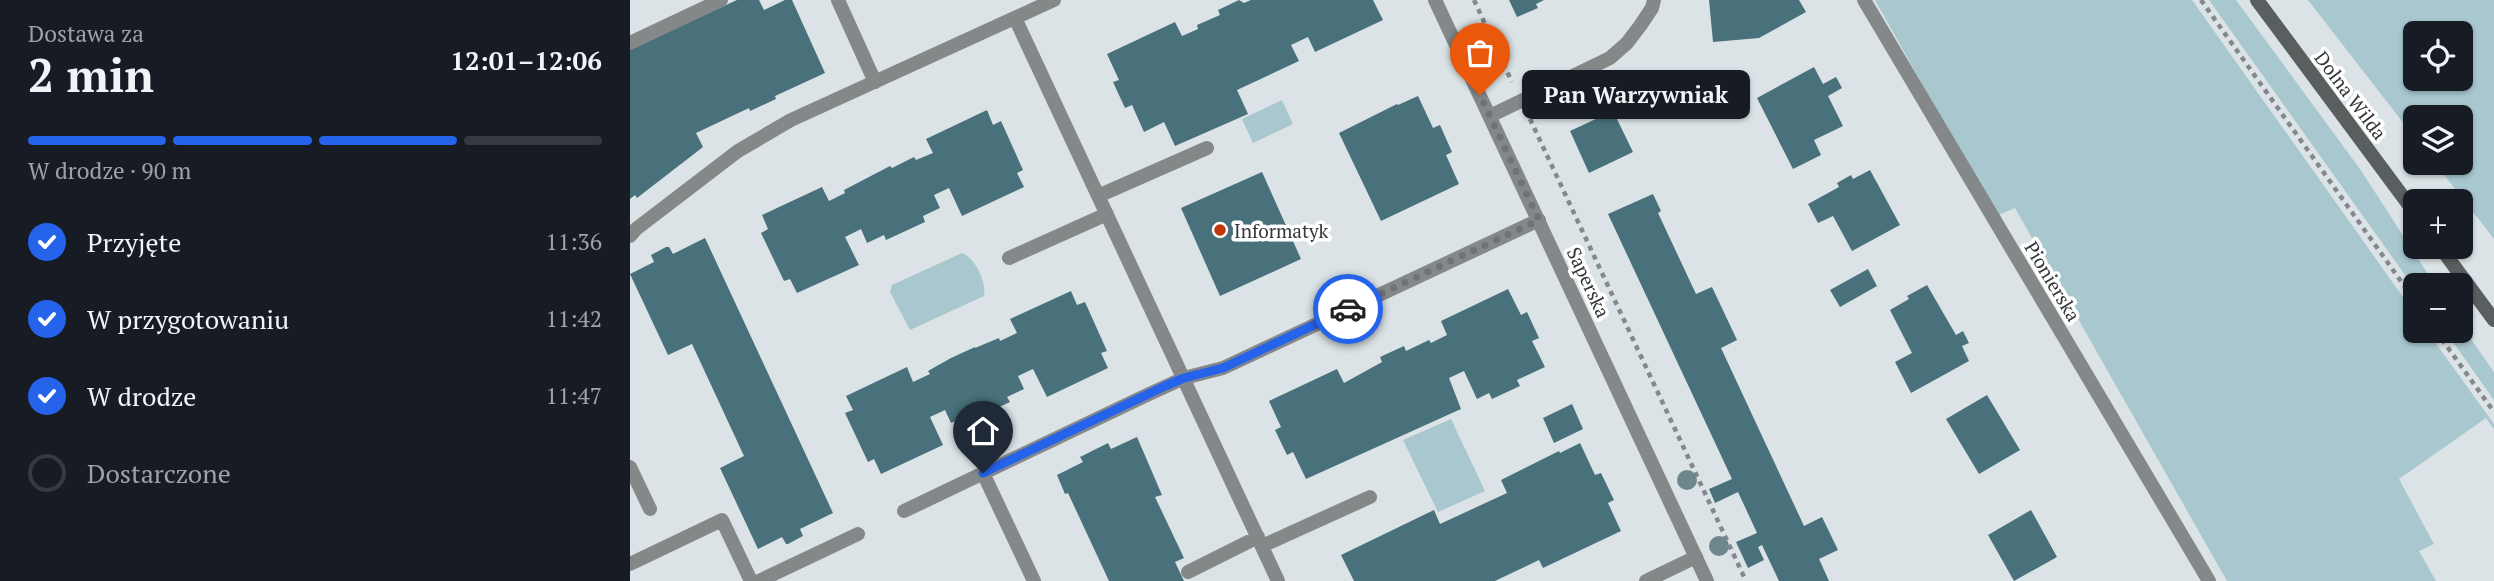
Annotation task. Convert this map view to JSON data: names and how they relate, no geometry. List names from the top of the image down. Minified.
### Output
{"streets":{"main road":["Dolna Wilda"],"street":["Pionierska","Saperska"]},"places":["Pan Warzywniak","Informatyk"],"page":{"heading":["2 min","Dostawa za","12:01–12:06"],"map_buttons":["+","−"],"bubble":"Pan Warzywniak","bar":"W drodze · 90 m","list":[["Przyjęte","11:36"],["W przygotowaniu","11:42"],["W drodze","11:47"],"Dostarczone"]}}
